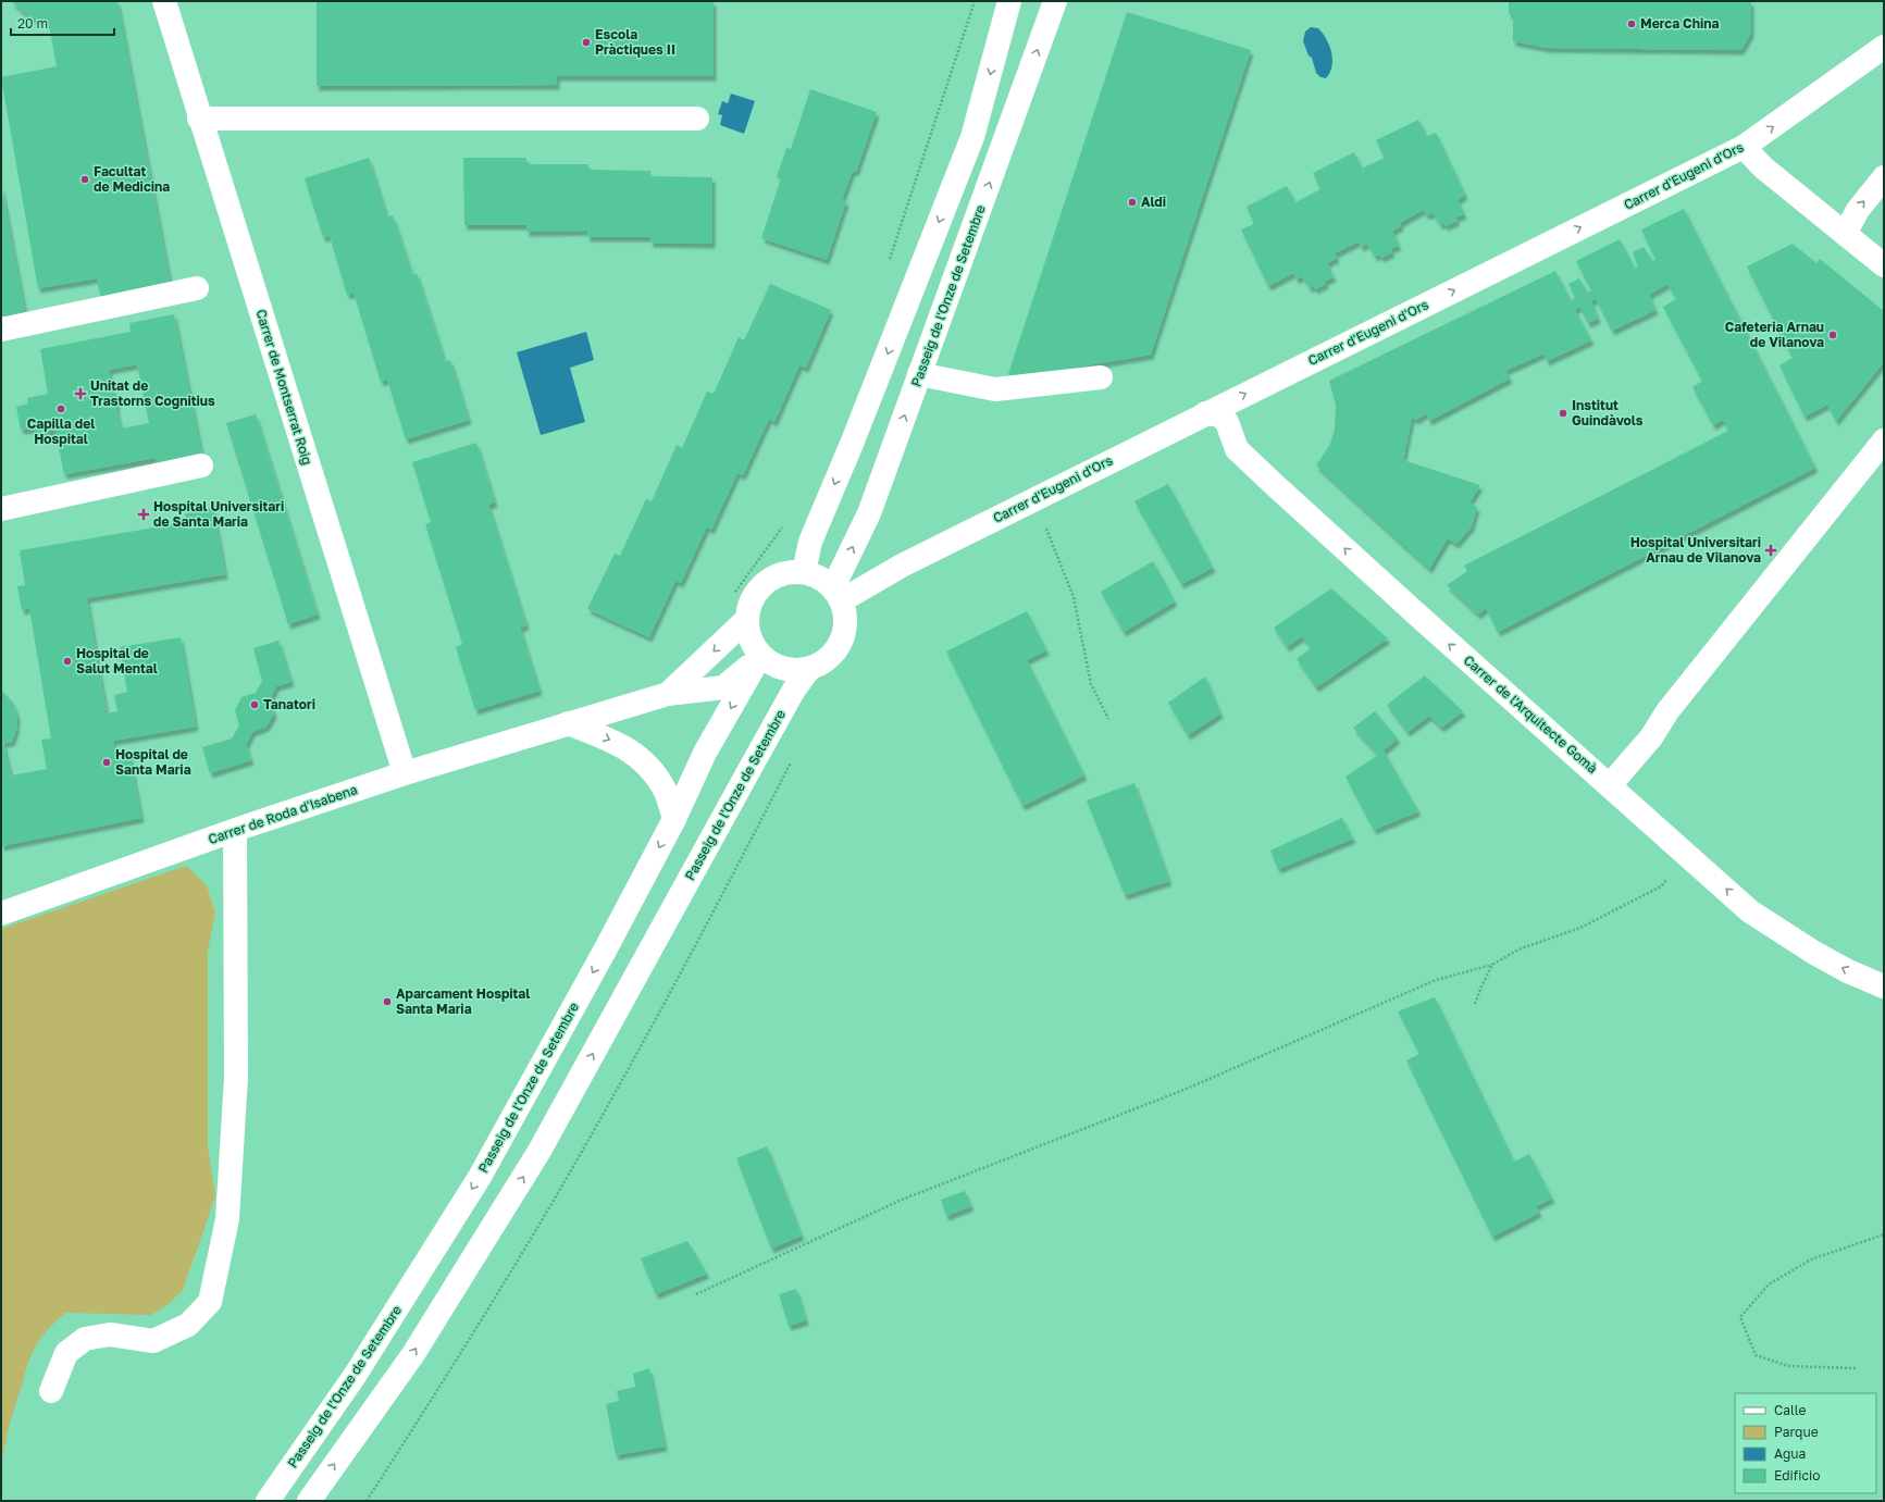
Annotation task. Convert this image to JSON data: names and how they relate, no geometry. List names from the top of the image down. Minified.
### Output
{"streets":{"street":["Carrer d'Eugeni d'Ors","Passeig de l'Onze de Setembre","Carrer de Montserrat Roig","Carrer de l'Arquitecte Gomà","Carrer de Roda d'Isabena"]},"crossings":[["Carrer d'Eugeni d'Ors","Passeig de l'Onze de Setembre"],["Carrer d'Eugeni d'Ors","Carrer de l'Arquitecte Gomà"],["Carrer d'Eugeni d'Ors","Carrer de Roda d'Isabena"],["Passeig de l'Onze de Setembre","Carrer de Roda d'Isabena"],["Carrer de Montserrat Roig","Carrer de Roda d'Isabena"]],"one_way":["Carrer d'Eugeni d'Ors","Carrer de l'Arquitecte Gomà"],"places":{"other":["Merca China","Escola Pràctiques II","Facultat de Medicina","Aldi","Cafeteria Arnau de Vilanova","Capilla del Hospital","Institut Guindàvols","Hospital de Salut Mental","Tanatori","Hospital de Santa Maria","Aparcament Hospital Santa Maria"],"health":["Unitat de Trastorns Cognitius","Hospital Universitari de Santa Maria","Hospital Universitari Arnau de Vilanova"]},"legend":["Calle","Parque","Agua","Edificio"],"scale_bar":"20 m"}
